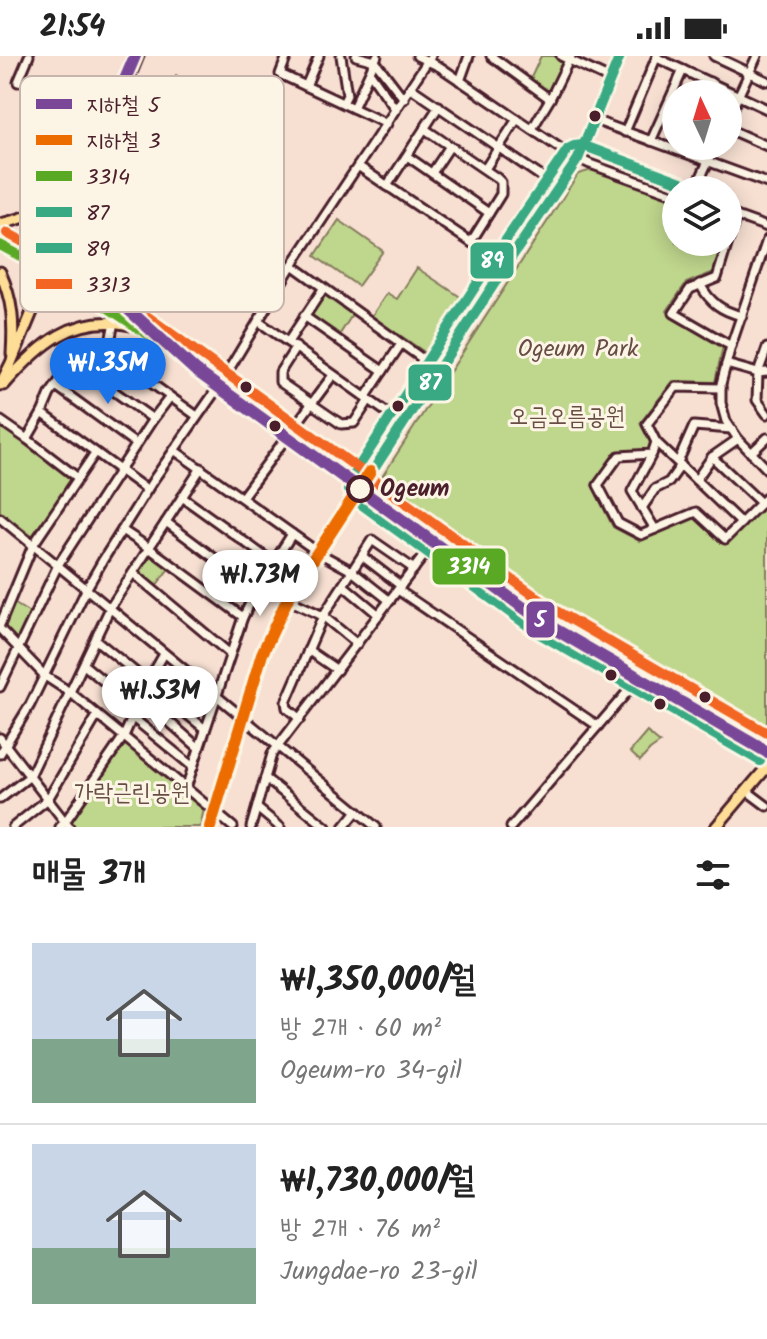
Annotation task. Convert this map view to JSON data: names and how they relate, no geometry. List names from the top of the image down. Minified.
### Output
{"parks":["Ogeum Park","오금오름공원","가락근린공원"],"places":["Ogeum"],"lines":["metro line 5","transit line 87","transit line 89","transit line 3313","transit line 3314","metro line 3"],"legend":["지하철 5","지하철 3","3314","87","89","3313"],"north":"top","page":{"status":"21:54","price":["₩1.35M","₩1.73M","₩1.53M"],"heading":"매물 3개","list":[{"name":"₩1,350,000/월","note":"방 2개 · 60 m² · Ogeum-ro 34-gil"},{"name":"₩1,730,000/월","note":"방 2개 · 76 m² · Jungdae-ro 23-gil"}]}}
